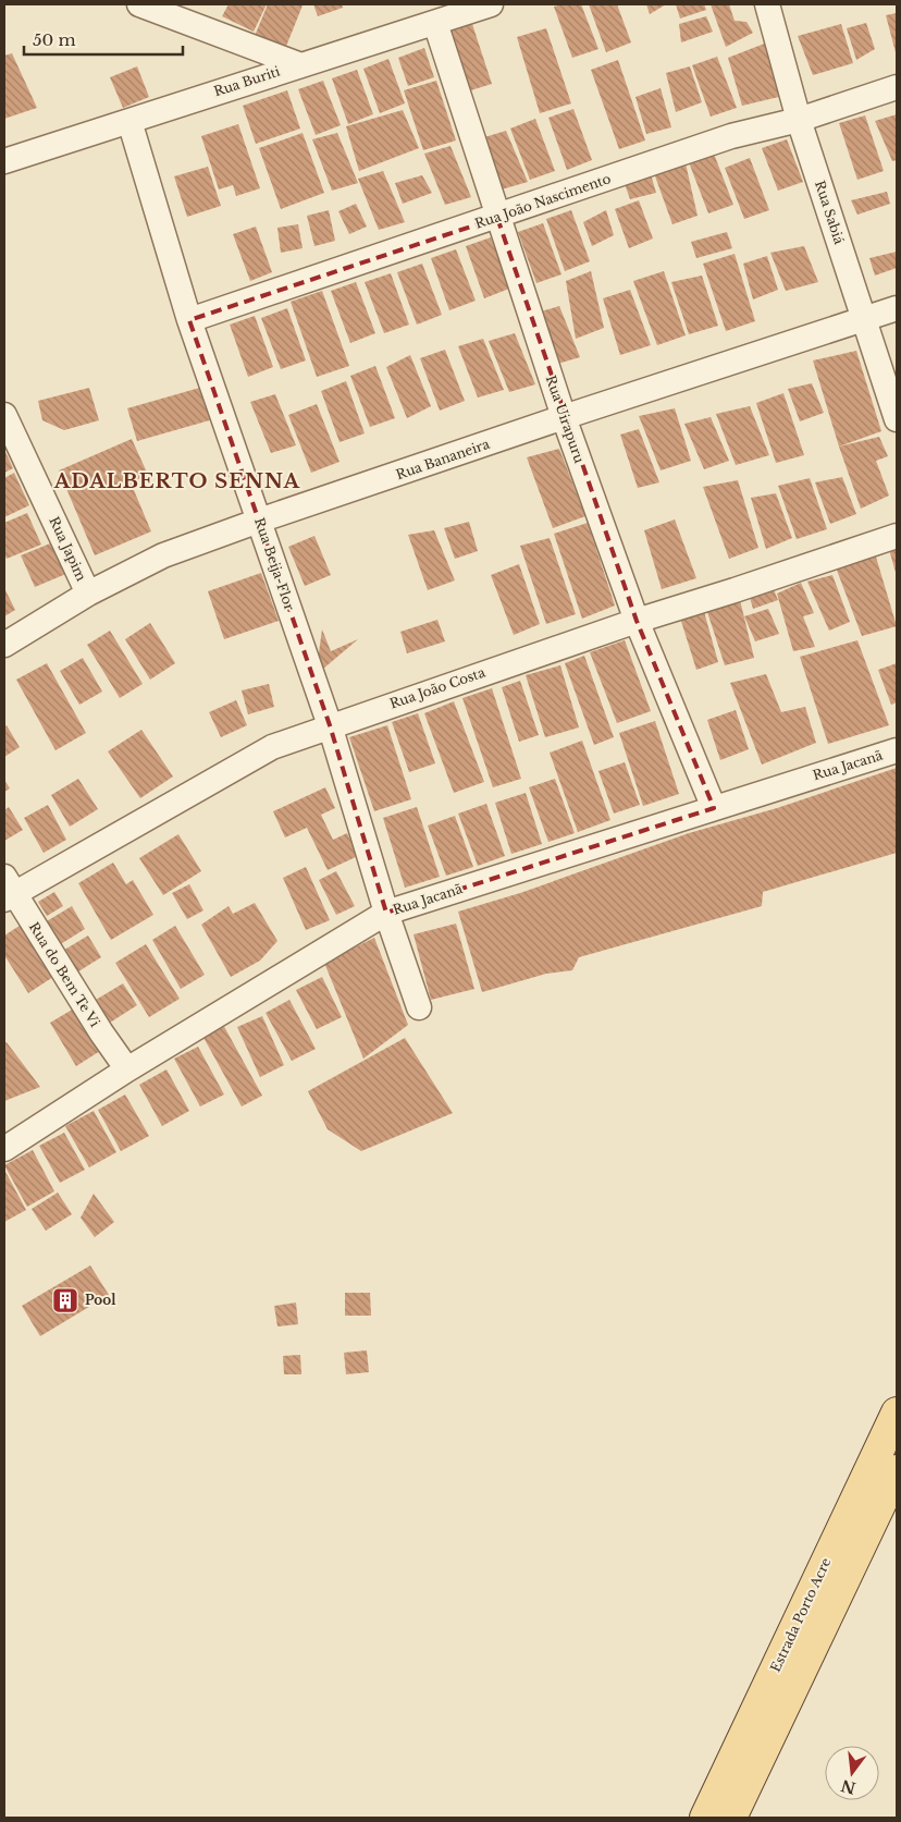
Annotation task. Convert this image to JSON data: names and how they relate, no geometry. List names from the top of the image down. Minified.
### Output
{"streets":{"main road":["Estrada Porto Acre"],"street":["Rua Buriti","Rua João Nascimento","Rua Sabiá","Rua Uirapuru","Rua Bananeira","Rua Japim","Rua Beija-Flor","Rua João Costa","Rua Jacanã","Rua do Bem Te Vi"]},"crossings":[["Rua Buriti","Rua Uirapuru"],["Rua Buriti","Rua Beija-Flor"],["Rua João Nascimento","Rua Sabiá"],["Rua João Nascimento","Rua Uirapuru"],["Rua João Nascimento","Rua Beija-Flor"],["Rua Sabiá","Rua Bananeira"],["Rua Uirapuru","Rua Bananeira"],["Rua Uirapuru","Rua João Costa"],["Rua Uirapuru","Rua Jacanã"],["Rua Bananeira","Rua Japim"],["Rua Bananeira","Rua Beija-Flor"],["Rua Beija-Flor","Rua João Costa"],["Rua Beija-Flor","Rua Jacanã"],["Rua João Costa","Rua do Bem Te Vi"],["Rua Jacanã","Rua do Bem Te Vi"]],"districts":["ADALBERTO SENNA"],"places":{"building":["Pool"]},"scale_bar":"50 m","north":"bottom"}
